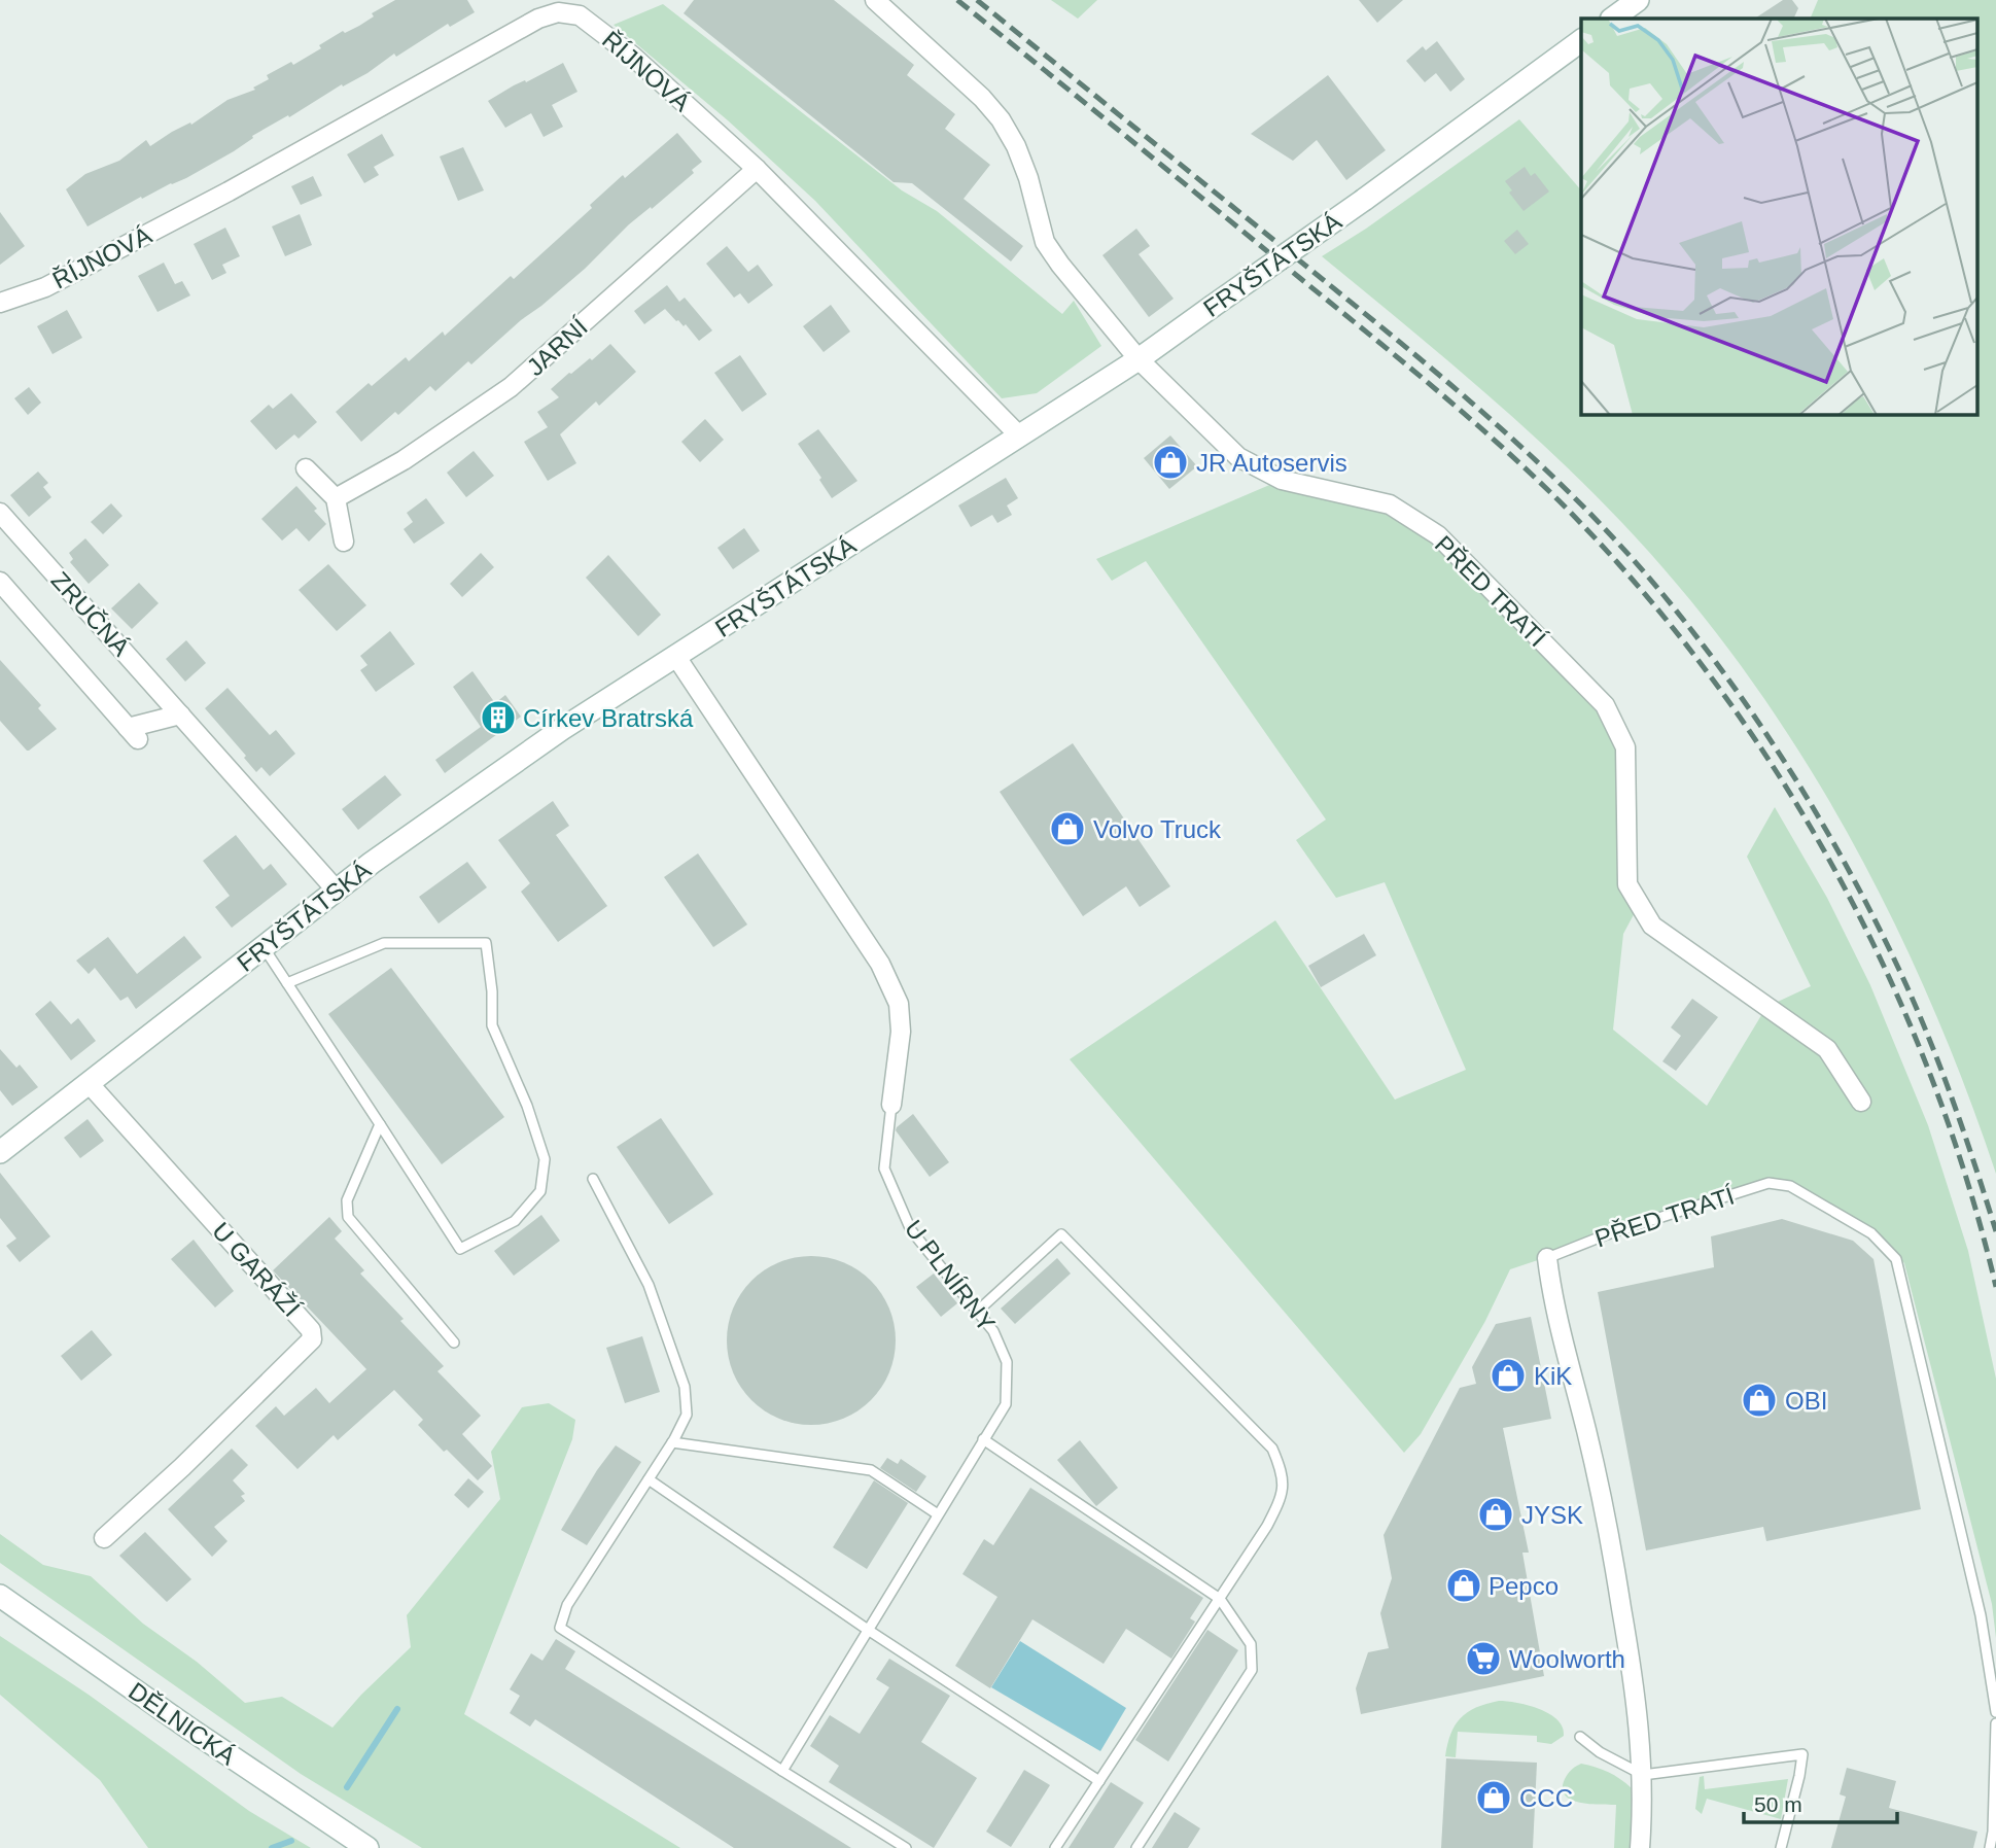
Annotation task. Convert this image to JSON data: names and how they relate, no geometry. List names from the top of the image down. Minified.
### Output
{"streets":{"street":["ŘÍJNOVÁ","FRYŠTÁTSKÁ","JARNÍ","PŘED TRATÍ","ZRUČNÁ","U GARÁŽÍ","U PLNÍRNY","DĚLNICKÁ"]},"crossings":[["ŘÍJNOVÁ","FRYŠTÁTSKÁ"],["ŘÍJNOVÁ","JARNÍ"],["FRYŠTÁTSKÁ","PŘED TRATÍ"],["FRYŠTÁTSKÁ","ZRUČNÁ"],["FRYŠTÁTSKÁ","U GARÁŽÍ"],["FRYŠTÁTSKÁ","U PLNÍRNY"]],"places":{"shop":["JR Autoservis","Volvo Truck","KiK","OBI","JYSK","Pepco","CCC"],"building":["Církev Bratrská"],"supermarket":["Woolworth"]},"scale_bar":"50 m"}
